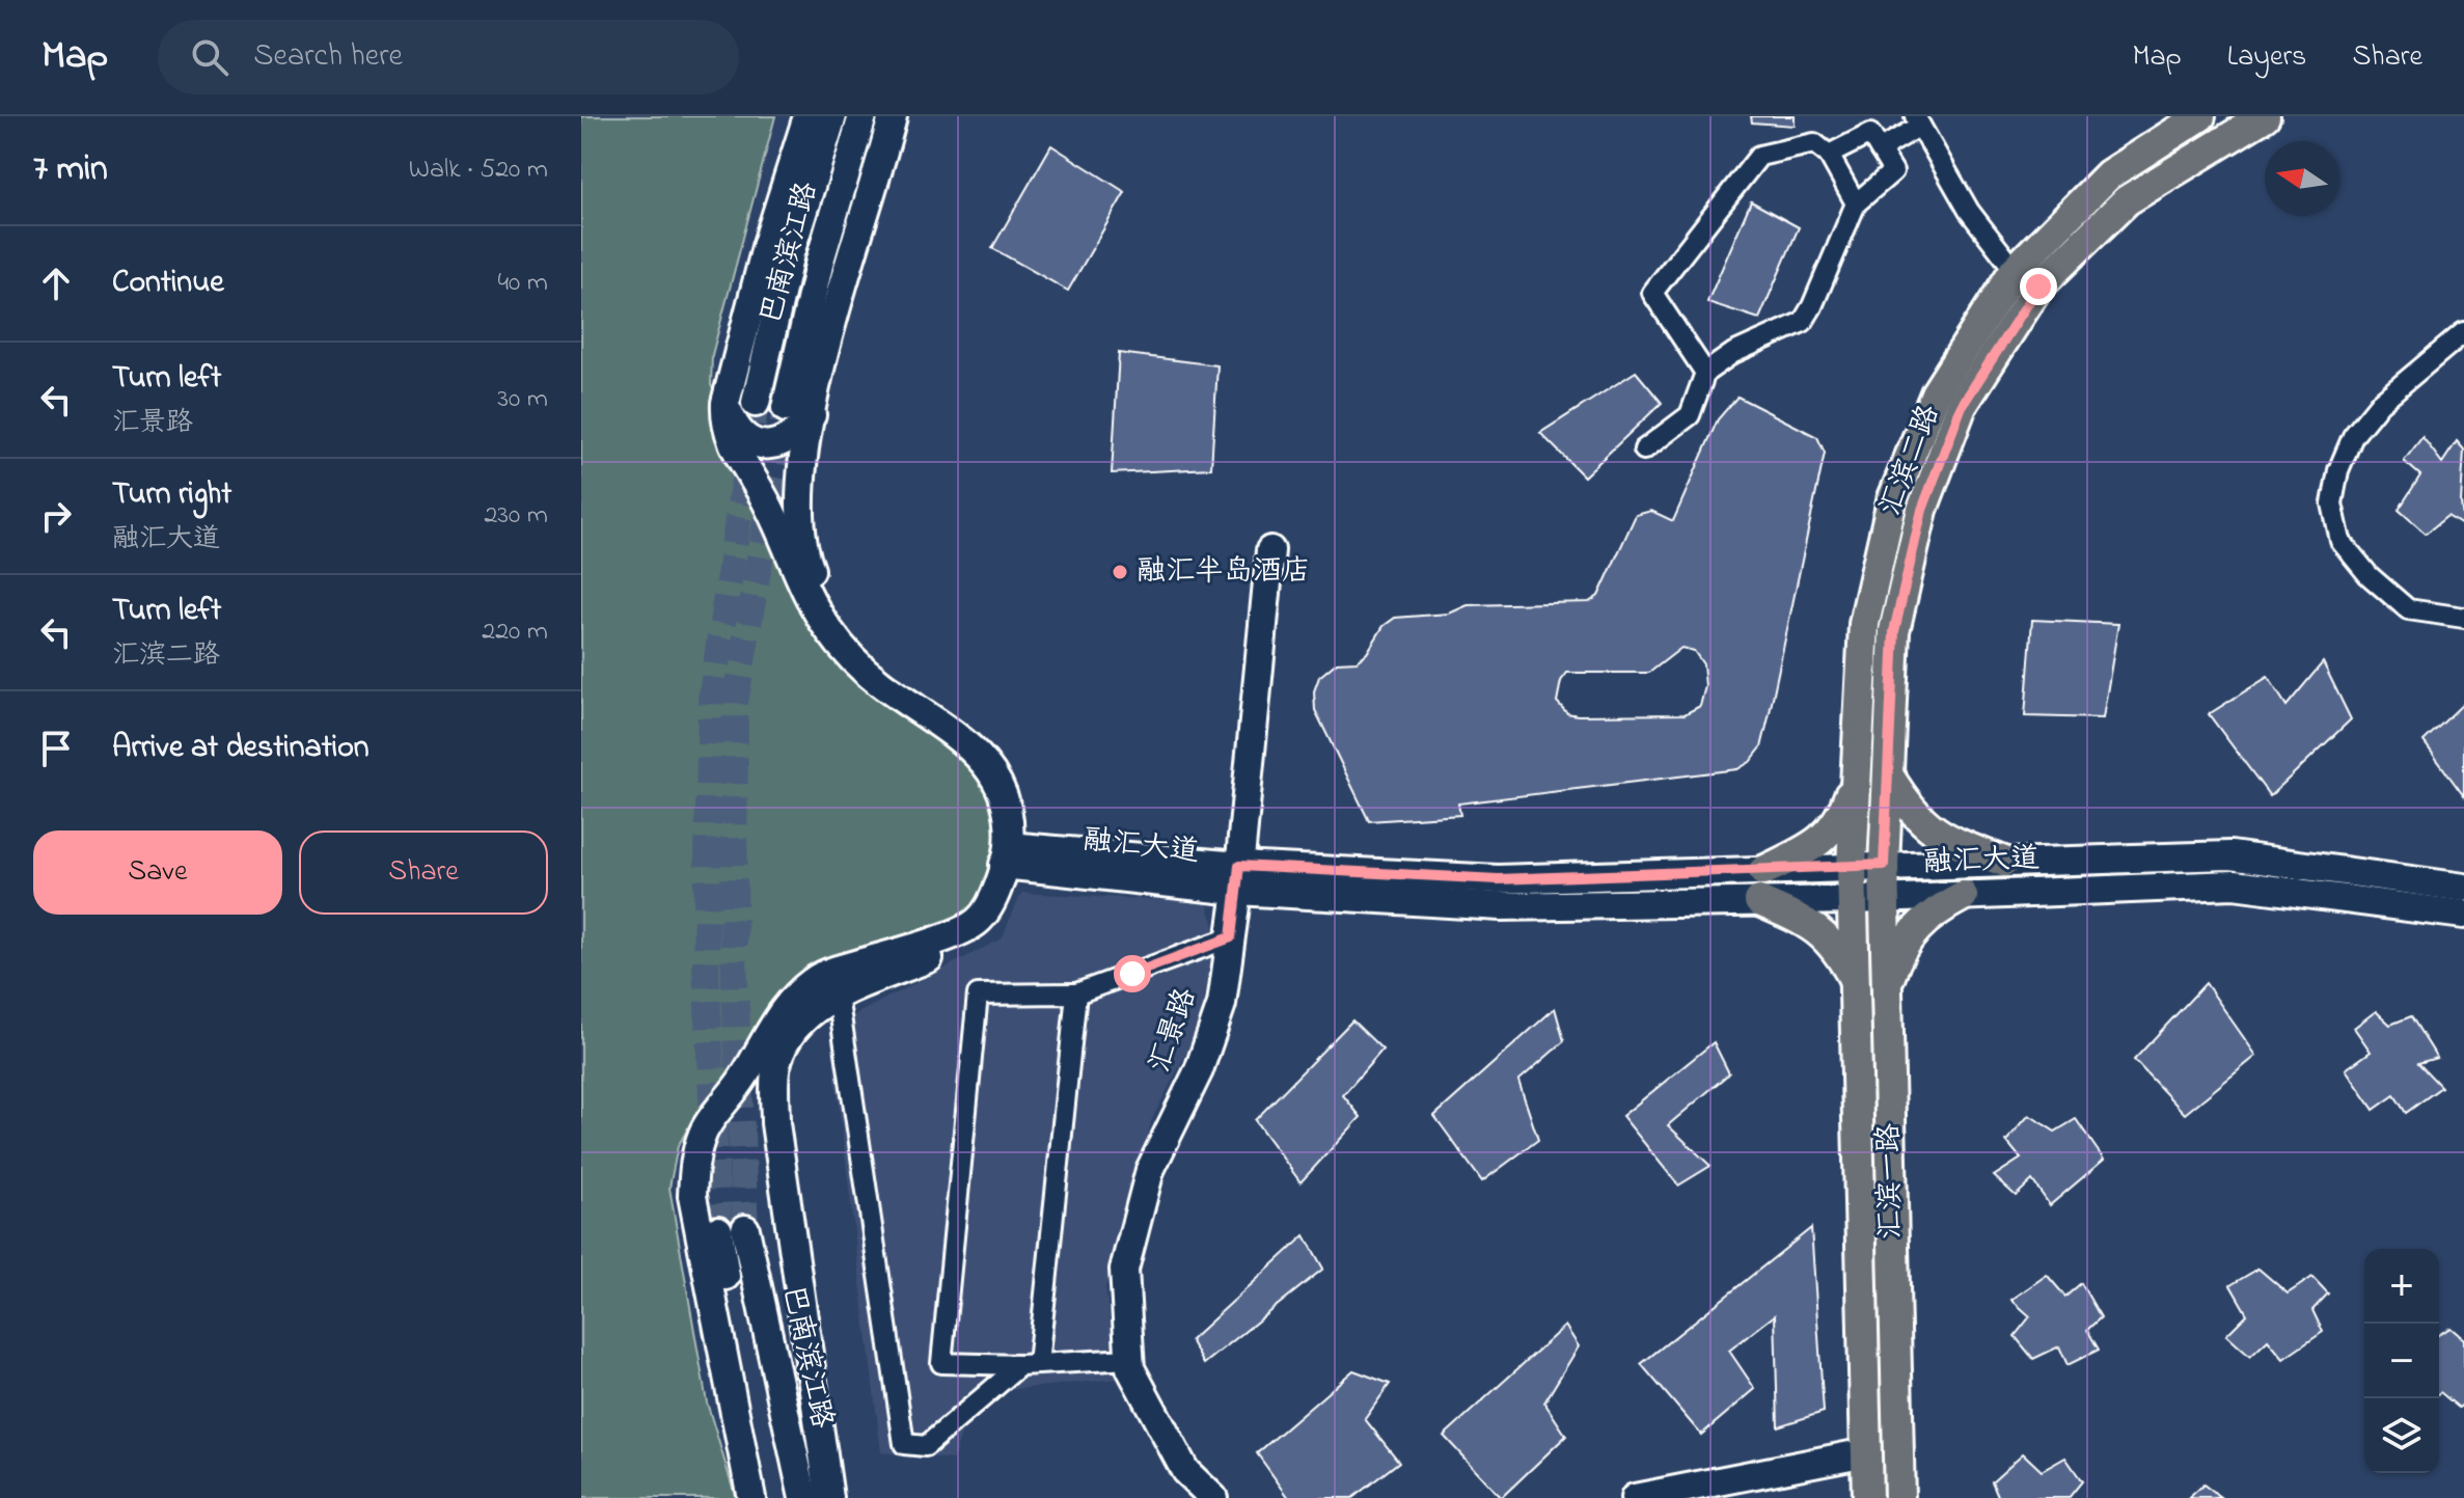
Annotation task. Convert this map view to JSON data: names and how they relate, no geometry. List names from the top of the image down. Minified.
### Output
{"streets":{"main road":["巴南滨江路","汇滨二路","融汇大道","汇景路","汇滨一路"]},"crossings":[["汇滨二路","融汇大道"],["汇滨二路","汇滨一路"],["融汇大道","汇景路"],["融汇大道","汇滨一路"]],"places":["融汇半岛酒店"],"north":"left","page":{"header":"Map","search":"Search here","nav":["Map","Layers","Share"],"heading":["7 min","Walk · 520 m"],"list":[["Continue","40 m"],["Turn left","汇景路","30 m"],["Turn right","融汇大道","230 m"],["Turn left","汇滨二路","220 m"],"Arrive at destination"],"buttons":["Save","Share"],"map_buttons":["+","−"]}}
